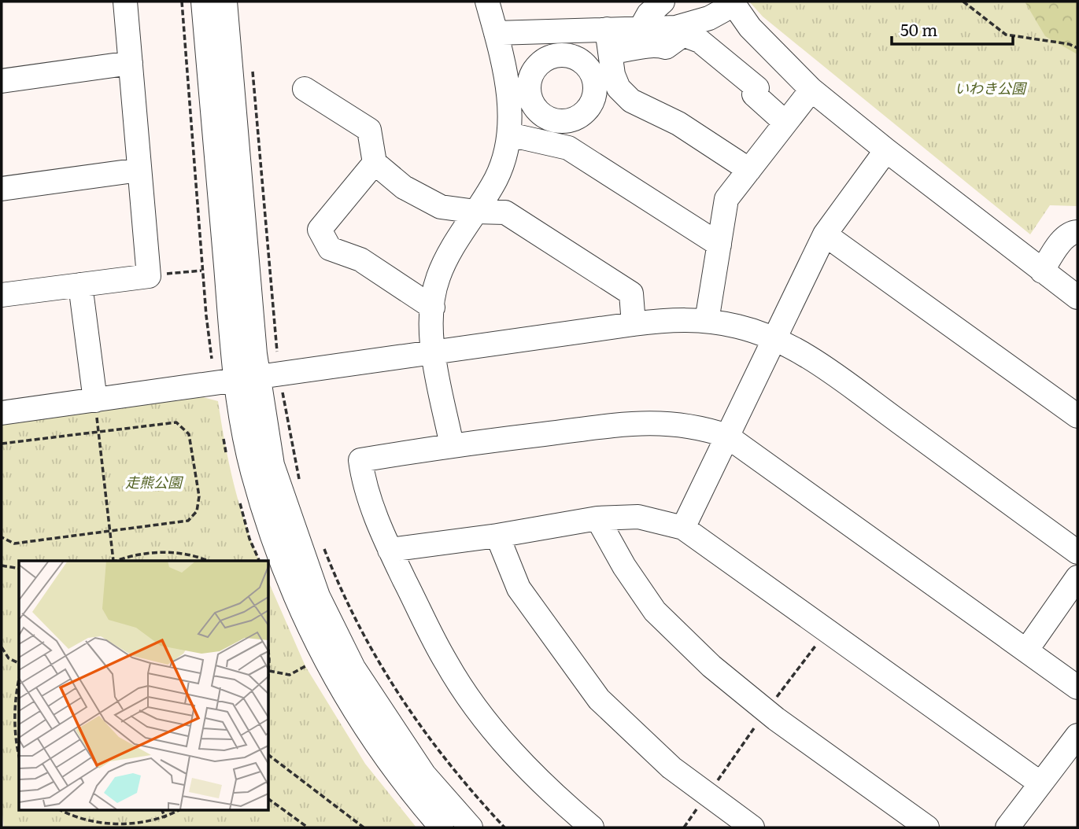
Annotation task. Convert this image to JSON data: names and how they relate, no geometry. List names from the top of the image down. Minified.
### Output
{"parks":["いわき公園","走熊公園"],"scale_bar":"50 m"}
